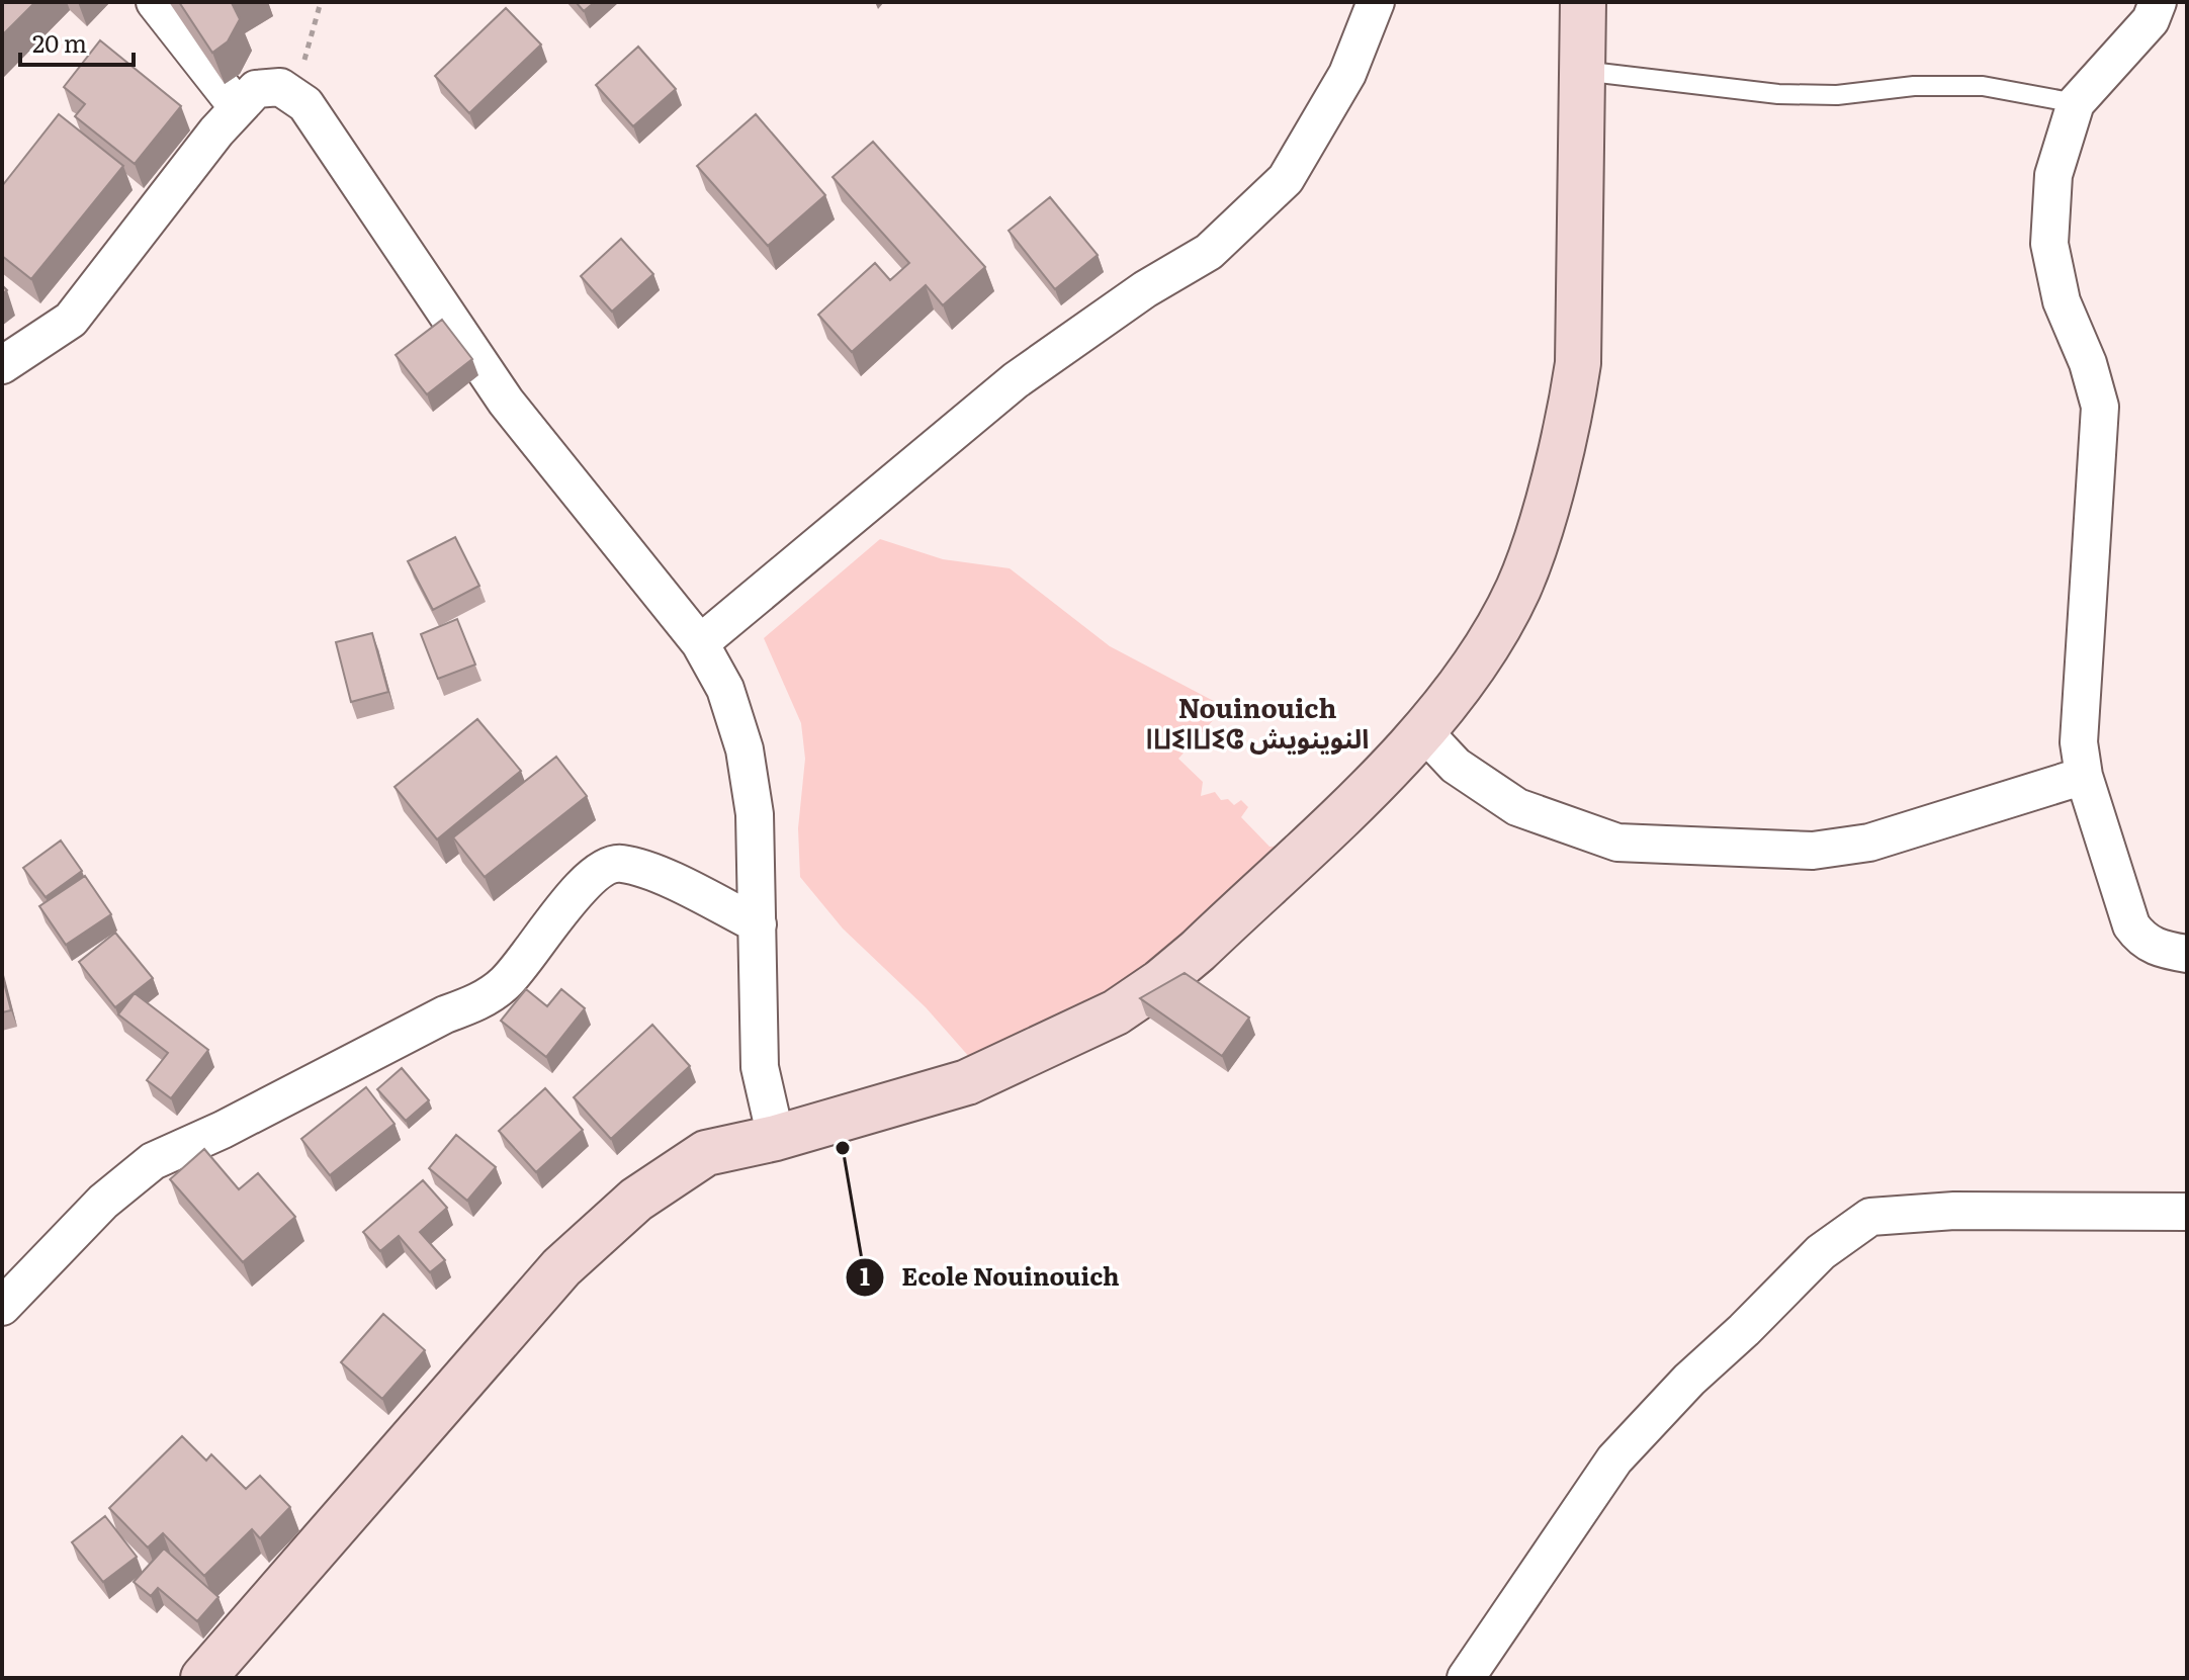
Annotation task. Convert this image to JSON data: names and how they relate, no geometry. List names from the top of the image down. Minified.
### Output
{"districts":["Nouinouich ⵏⵡⵉⵏⵡⵉⵛ النوينويش"],"places":["Ecole Nouinouich"],"scale_bar":"20 m"}
